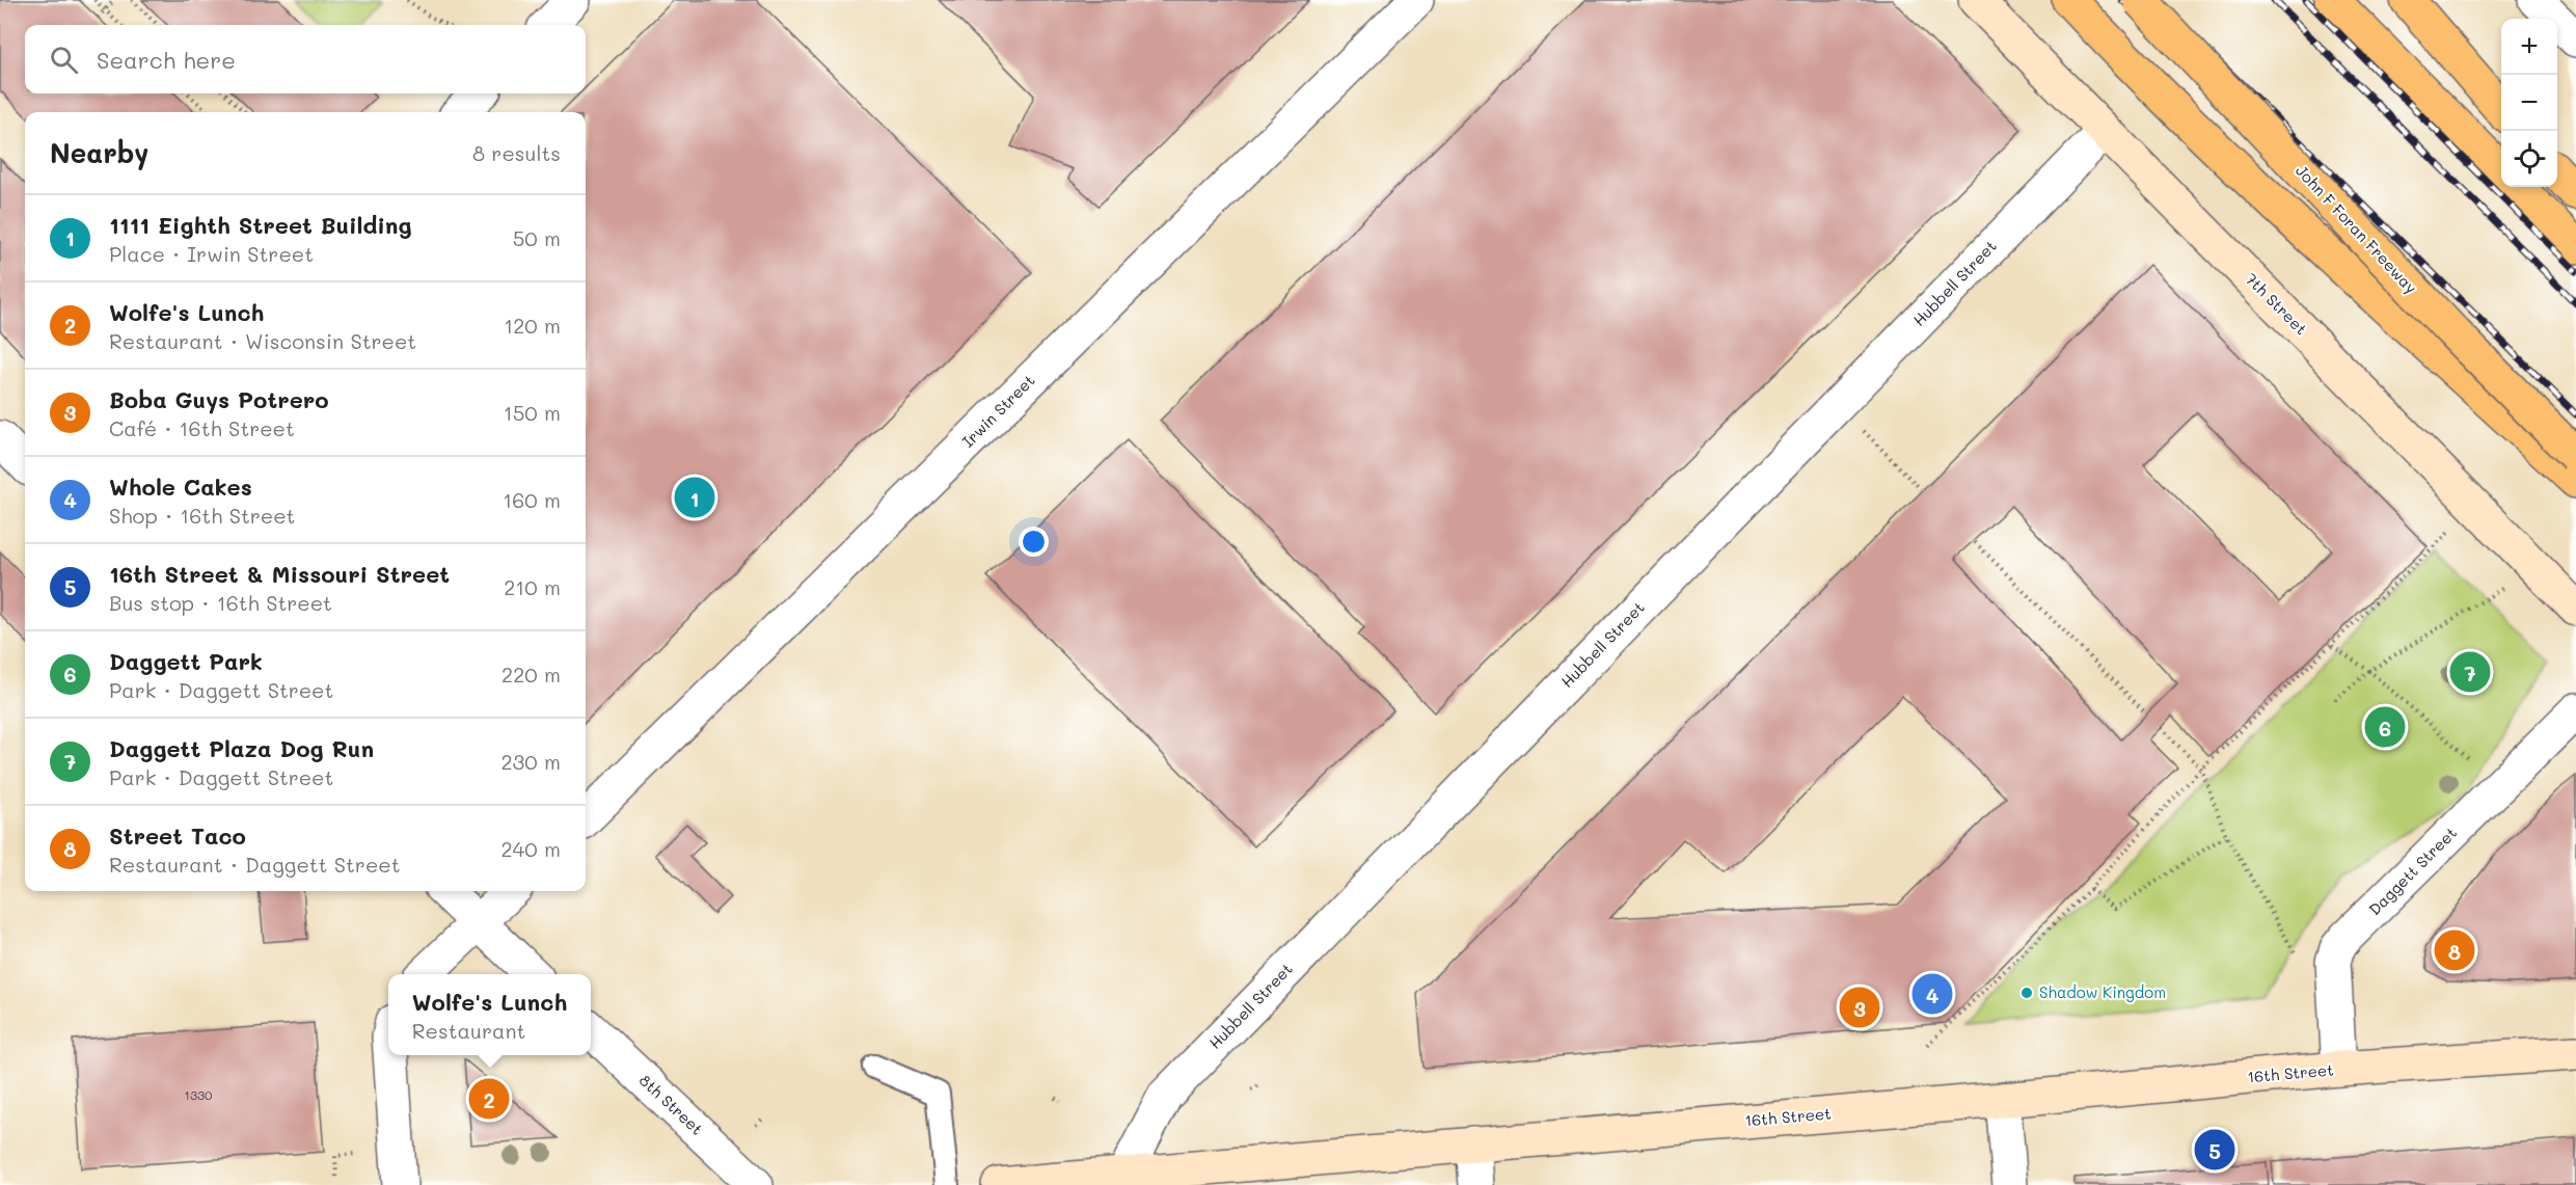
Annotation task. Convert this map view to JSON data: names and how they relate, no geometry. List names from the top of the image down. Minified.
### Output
{"streets":{"highway":["John F Foran Freeway"],"main road":["7th Street","16th Street"],"street":["Hubbell Street","Irwin Street","Daggett Street","8th Street"]},"crossings":[["Hubbell Street","7th Street"],["Hubbell Street","16th Street"],["Daggett Street","16th Street"]],"places":["Shadow Kingdom"],"house_numbers":["1330"],"page":{"map_buttons":["+","−"],"search":"Search here","heading":["Nearby","8 results"],"list":[{"mark":"1","name":"1111 Eighth Street Building","note":"Place · Irwin Street","value":"50 m"},{"mark":"2","name":"Wolfe's Lunch","note":"Restaurant · Wisconsin Street","value":"120 m"},{"mark":"3","name":"Boba Guys Potrero","note":"Café · 16th Street","value":"150 m"},{"mark":"4","name":"Whole Cakes","note":"Shop · 16th Street","value":"160 m"},{"mark":"5","name":"16th Street & Missouri Street","note":"Bus stop · 16th Street","value":"210 m"},{"mark":"6","name":"Daggett Park","note":"Park · Daggett Street","value":"220 m"},{"mark":"7","name":"Daggett Plaza Dog Run","note":"Park · Daggett Street","value":"230 m"},{"mark":"8","name":"Street Taco","note":"Restaurant · Daggett Street","value":"240 m"}],"pins":["1","7","6","8","4","3","2","5"],"popup":["Wolfe's Lunch","Restaurant"]}}
